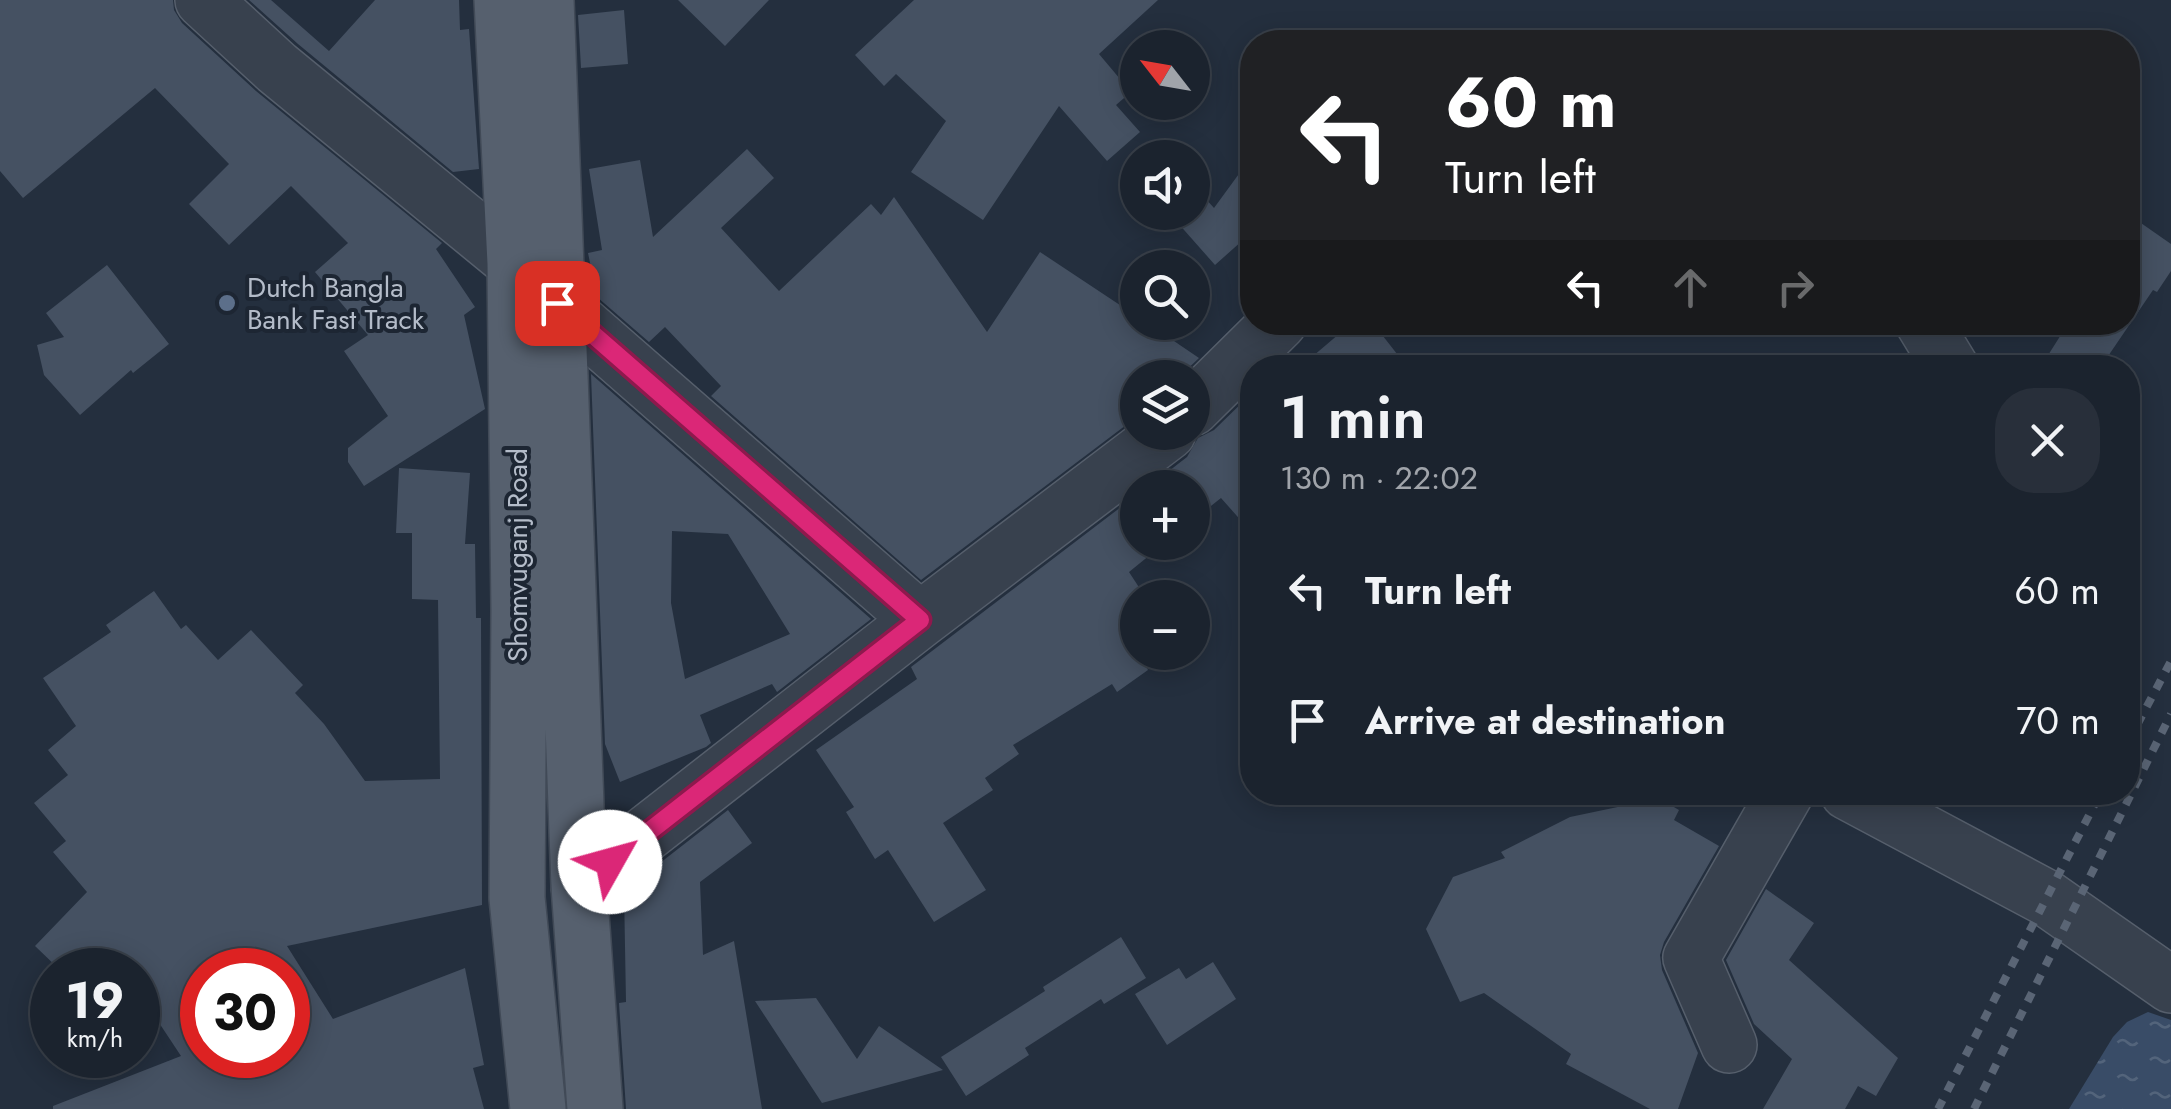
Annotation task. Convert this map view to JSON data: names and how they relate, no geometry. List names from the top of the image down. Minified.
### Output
{"streets":{"main road":["Shomvuganj Road"]},"places":["Dutch Bangla Bank Fast Track"],"north":"top left","page":{"map_buttons":["+","−"],"turn":["60 m","Turn left"],"heading":["1 min","130 m · 22:02"],"list":[{"name":"Turn left","value":"60 m"},{"name":"Arrive at destination","value":"70 m"}],"speed":"19 km/h","limit":"30"}}
